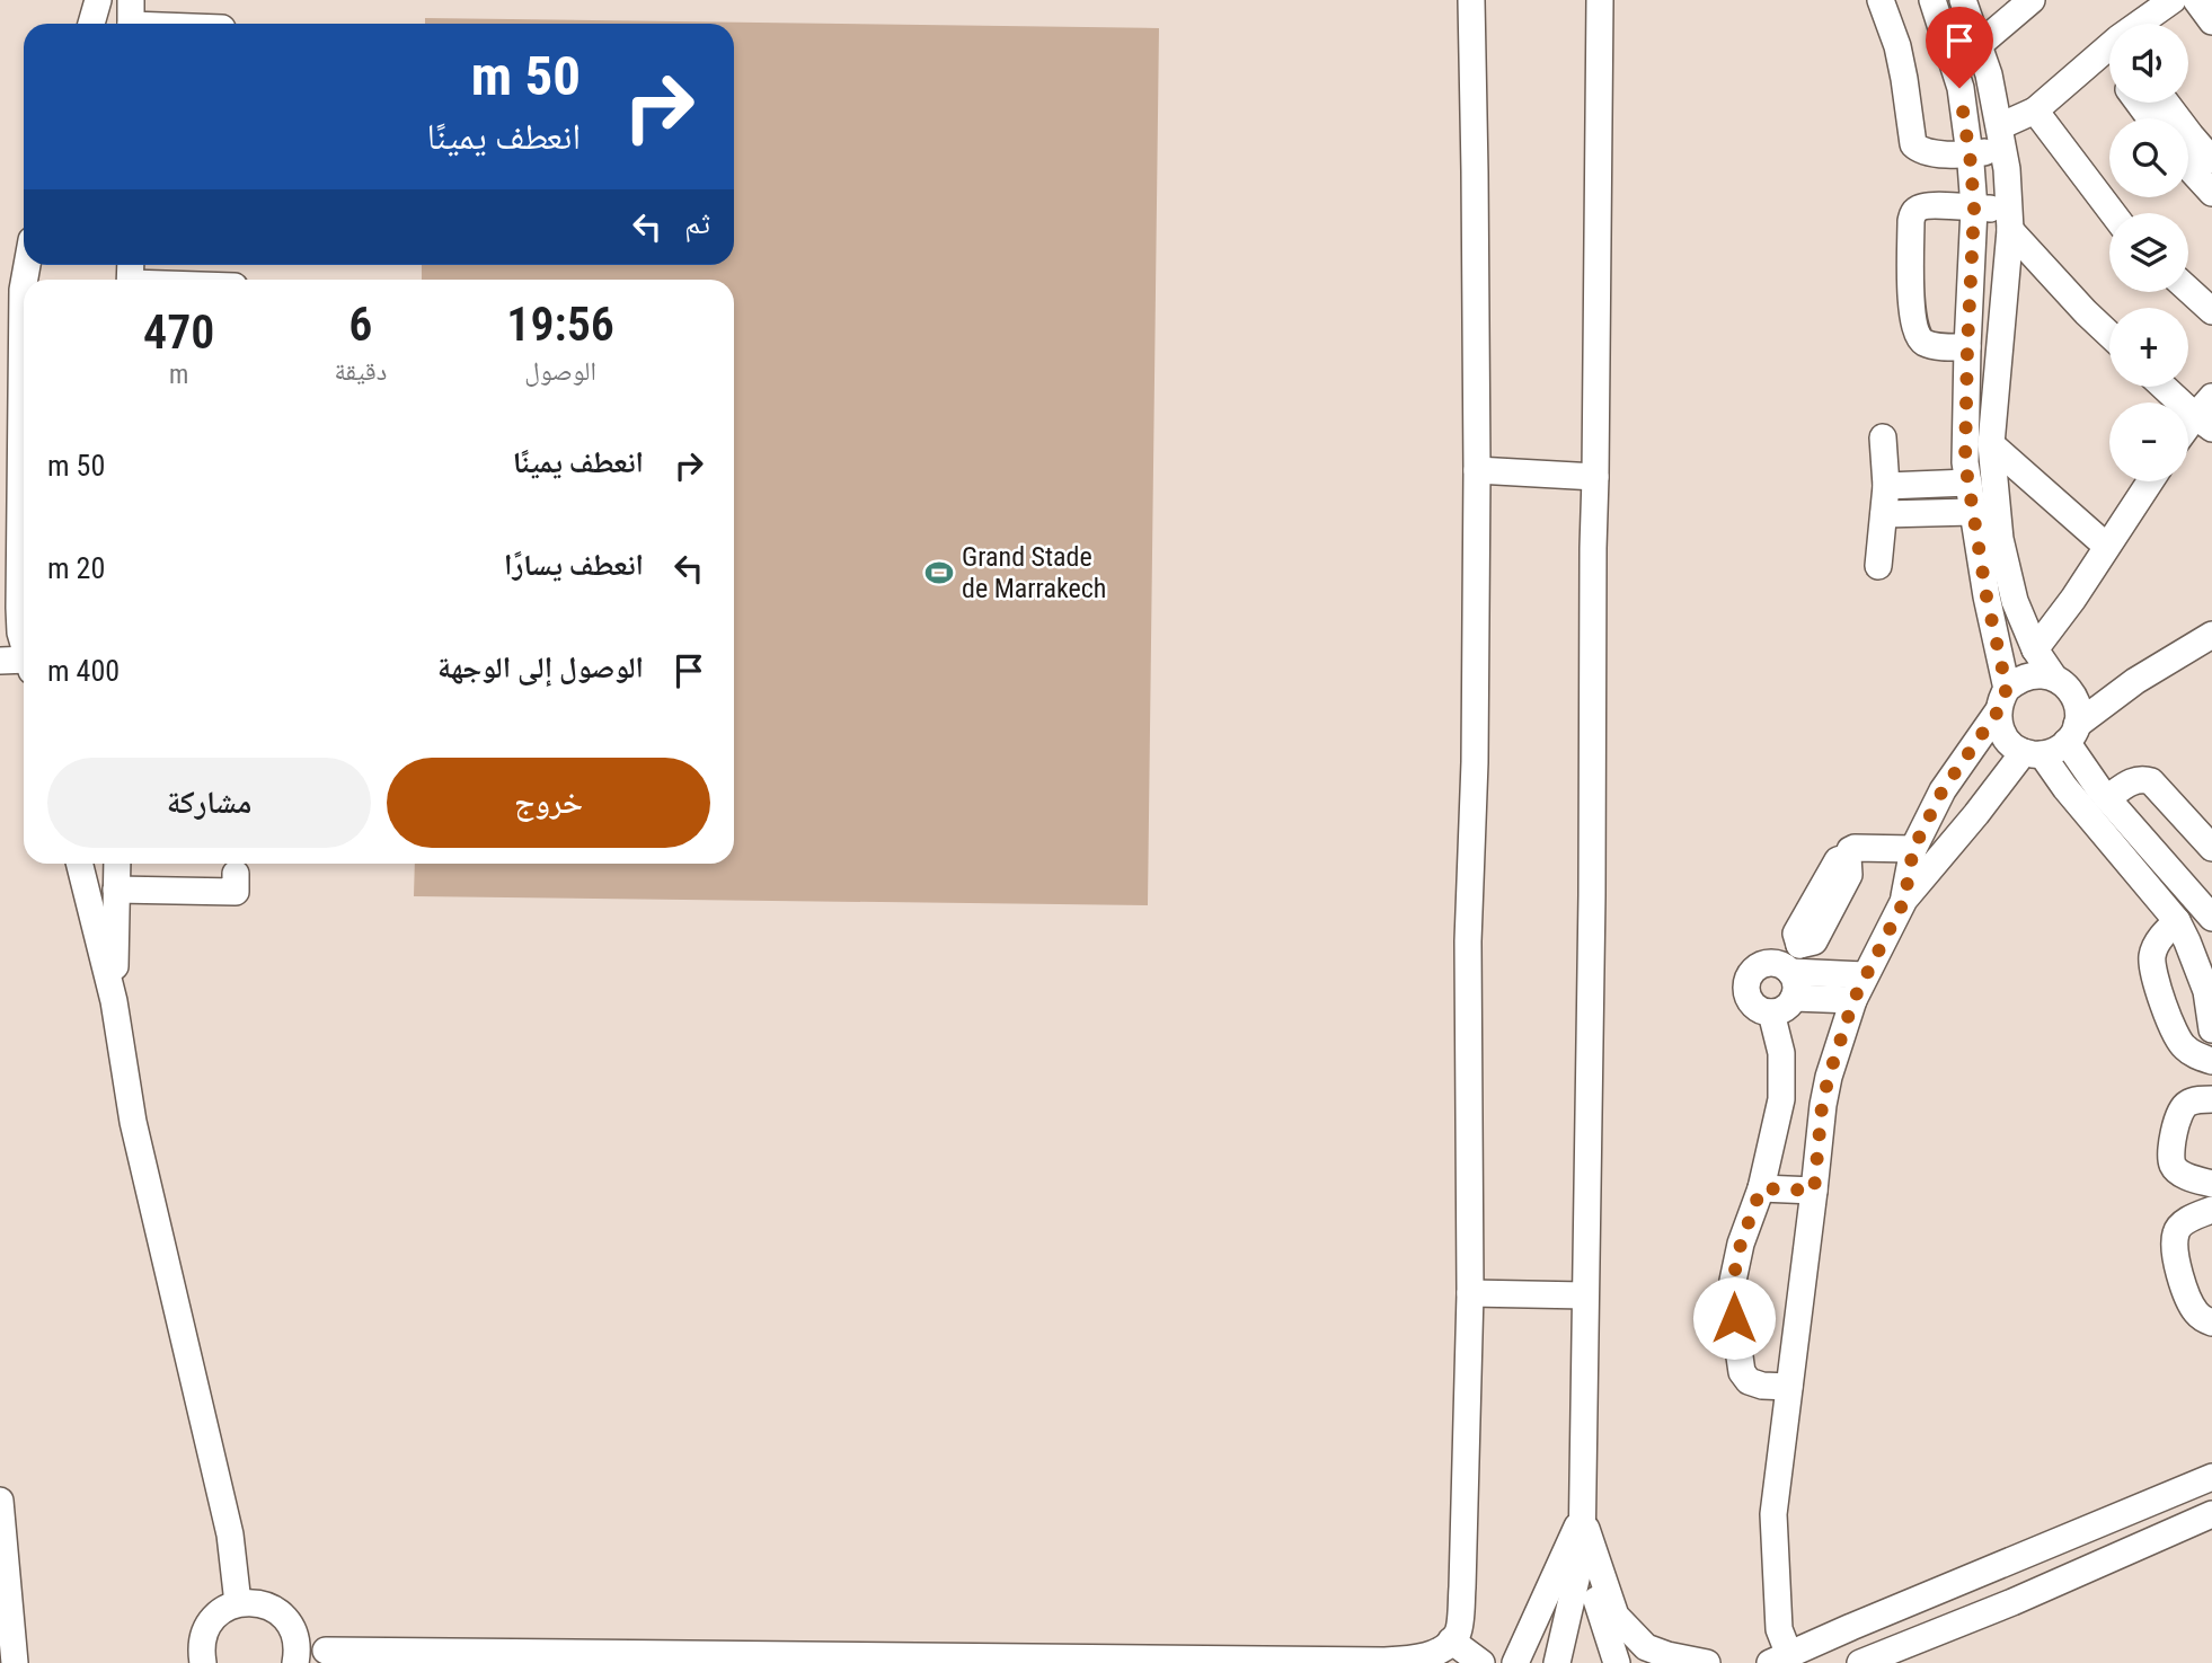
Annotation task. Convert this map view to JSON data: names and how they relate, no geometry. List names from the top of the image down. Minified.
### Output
{"places":{"sports":["Grand Stade de Marrakech"]},"page":{"map_buttons":["+","−"],"turn":["50 m","انعطف يمينًا"],"then":"ثم","eta":["19:56","الوصول","6","دقيقة","470","m"],"list":[{"name":"انعطف يمينًا","value":"50 m"},{"name":"انعطف يسارًا","value":"20 m"},{"name":"الوصول إلى الوجهة","value":"400 m"}],"buttons":["خروج","مشاركة"]}}
